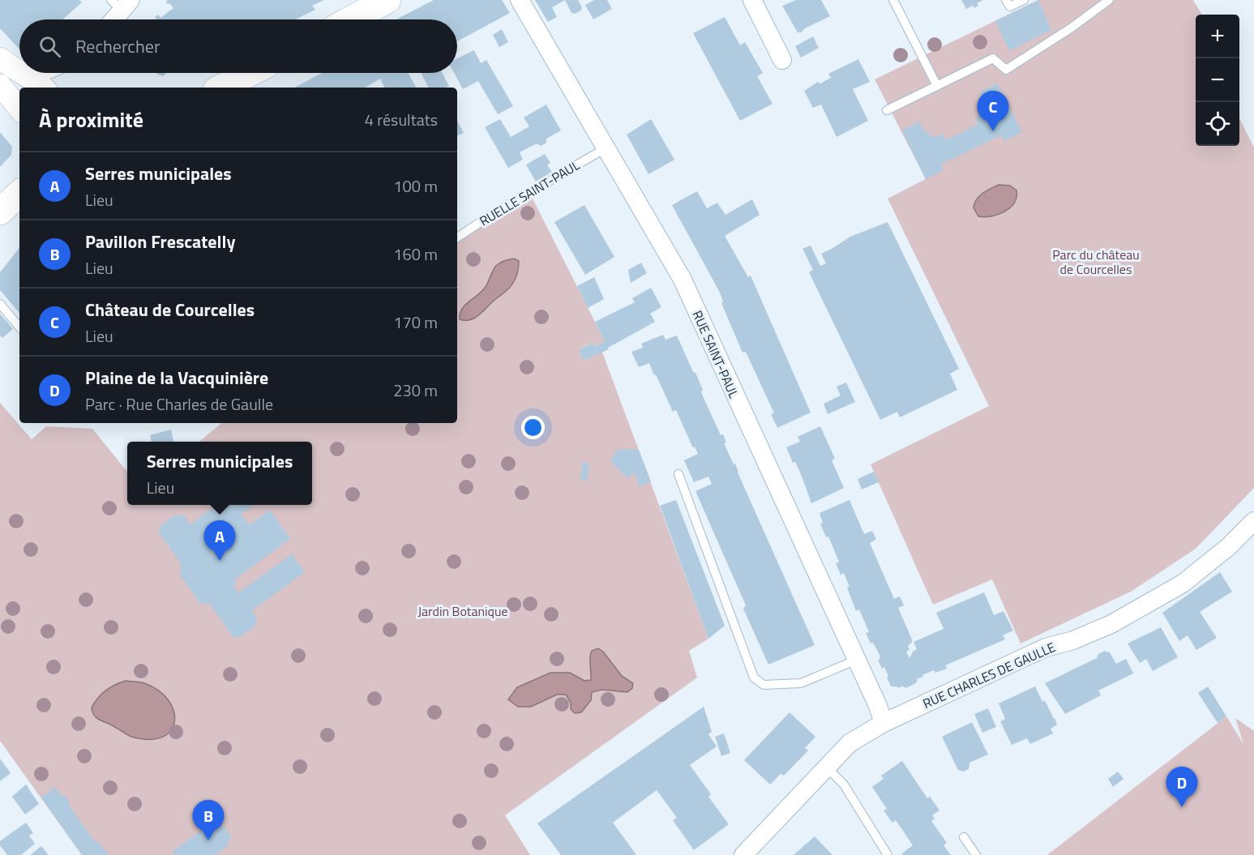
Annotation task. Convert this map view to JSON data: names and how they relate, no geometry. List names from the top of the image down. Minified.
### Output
{"streets":{"street":["RUE SAINT-PAUL","RUE CHARLES DE GAULLE"],"lane":["RUELLE SAINT-PAUL"]},"crossings":[["RUELLE SAINT-PAUL","RUE SAINT-PAUL"],["RUE SAINT-PAUL","RUE CHARLES DE GAULLE"]],"parks":["Parc du château de Courcelles","Jardin Botanique"],"page":{"map_buttons":["+","−"],"search":"Rechercher","heading":["À proximité","4 résultats"],"pins":["C","A","D","B"],"list":[{"mark":"A","name":"Serres municipales","note":"Lieu","value":"100 m"},{"mark":"B","name":"Pavillon Frescatelly","note":"Lieu","value":"160 m"},{"mark":"C","name":"Château de Courcelles","note":"Lieu","value":"170 m"},{"mark":"D","name":"Plaine de la Vacquinière","note":"Parc · Rue Charles de Gaulle","value":"230 m"}],"popup":["Serres municipales","Lieu"]}}
